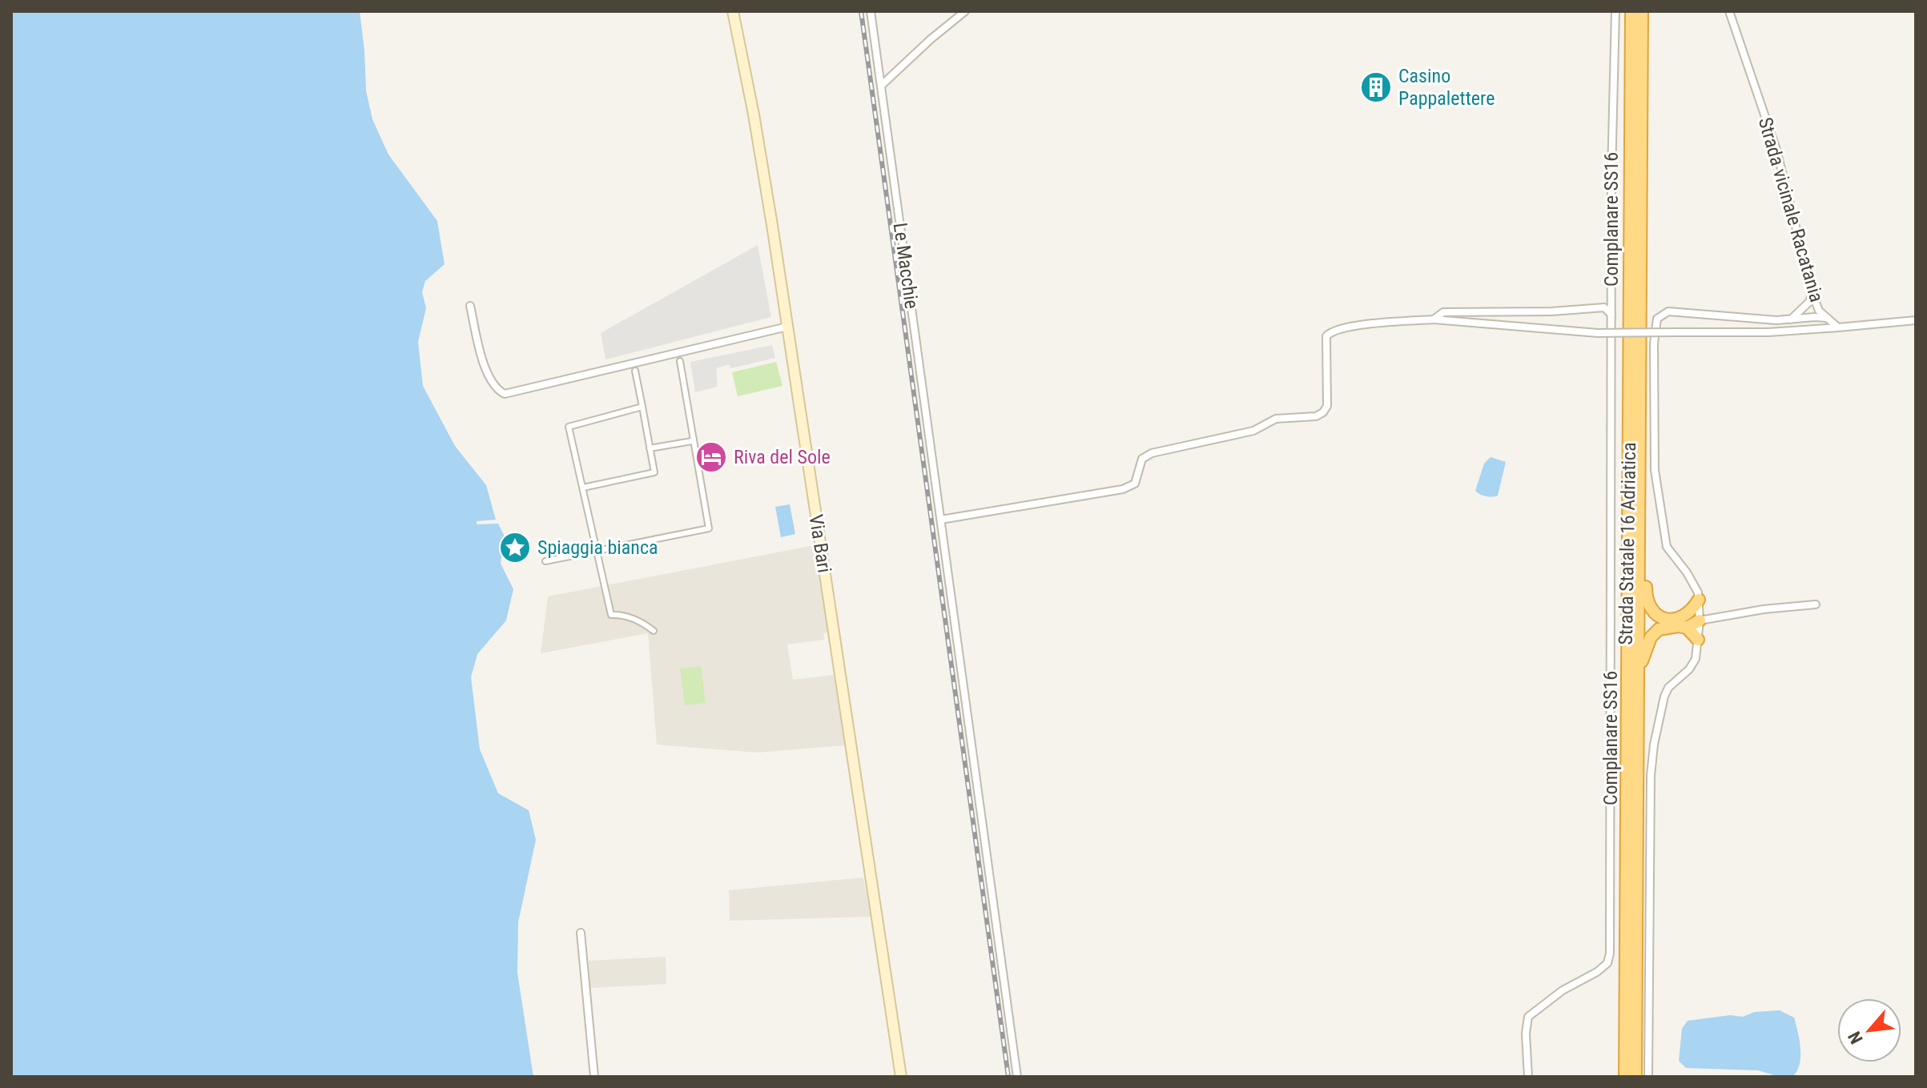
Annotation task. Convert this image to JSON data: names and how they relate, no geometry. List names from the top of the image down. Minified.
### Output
{"streets":{"highway":["Strada Statale 16 Adriatica"],"main road":["Via Bari"],"street":["Strada vicinale Racatania","Complanare SS16","Le Macchie"]},"places":{"building":["Casino Pappalettere"],"hotel":["Riva del Sole"],"place":["Spiaggia bianca"]},"north":"bottom left"}
